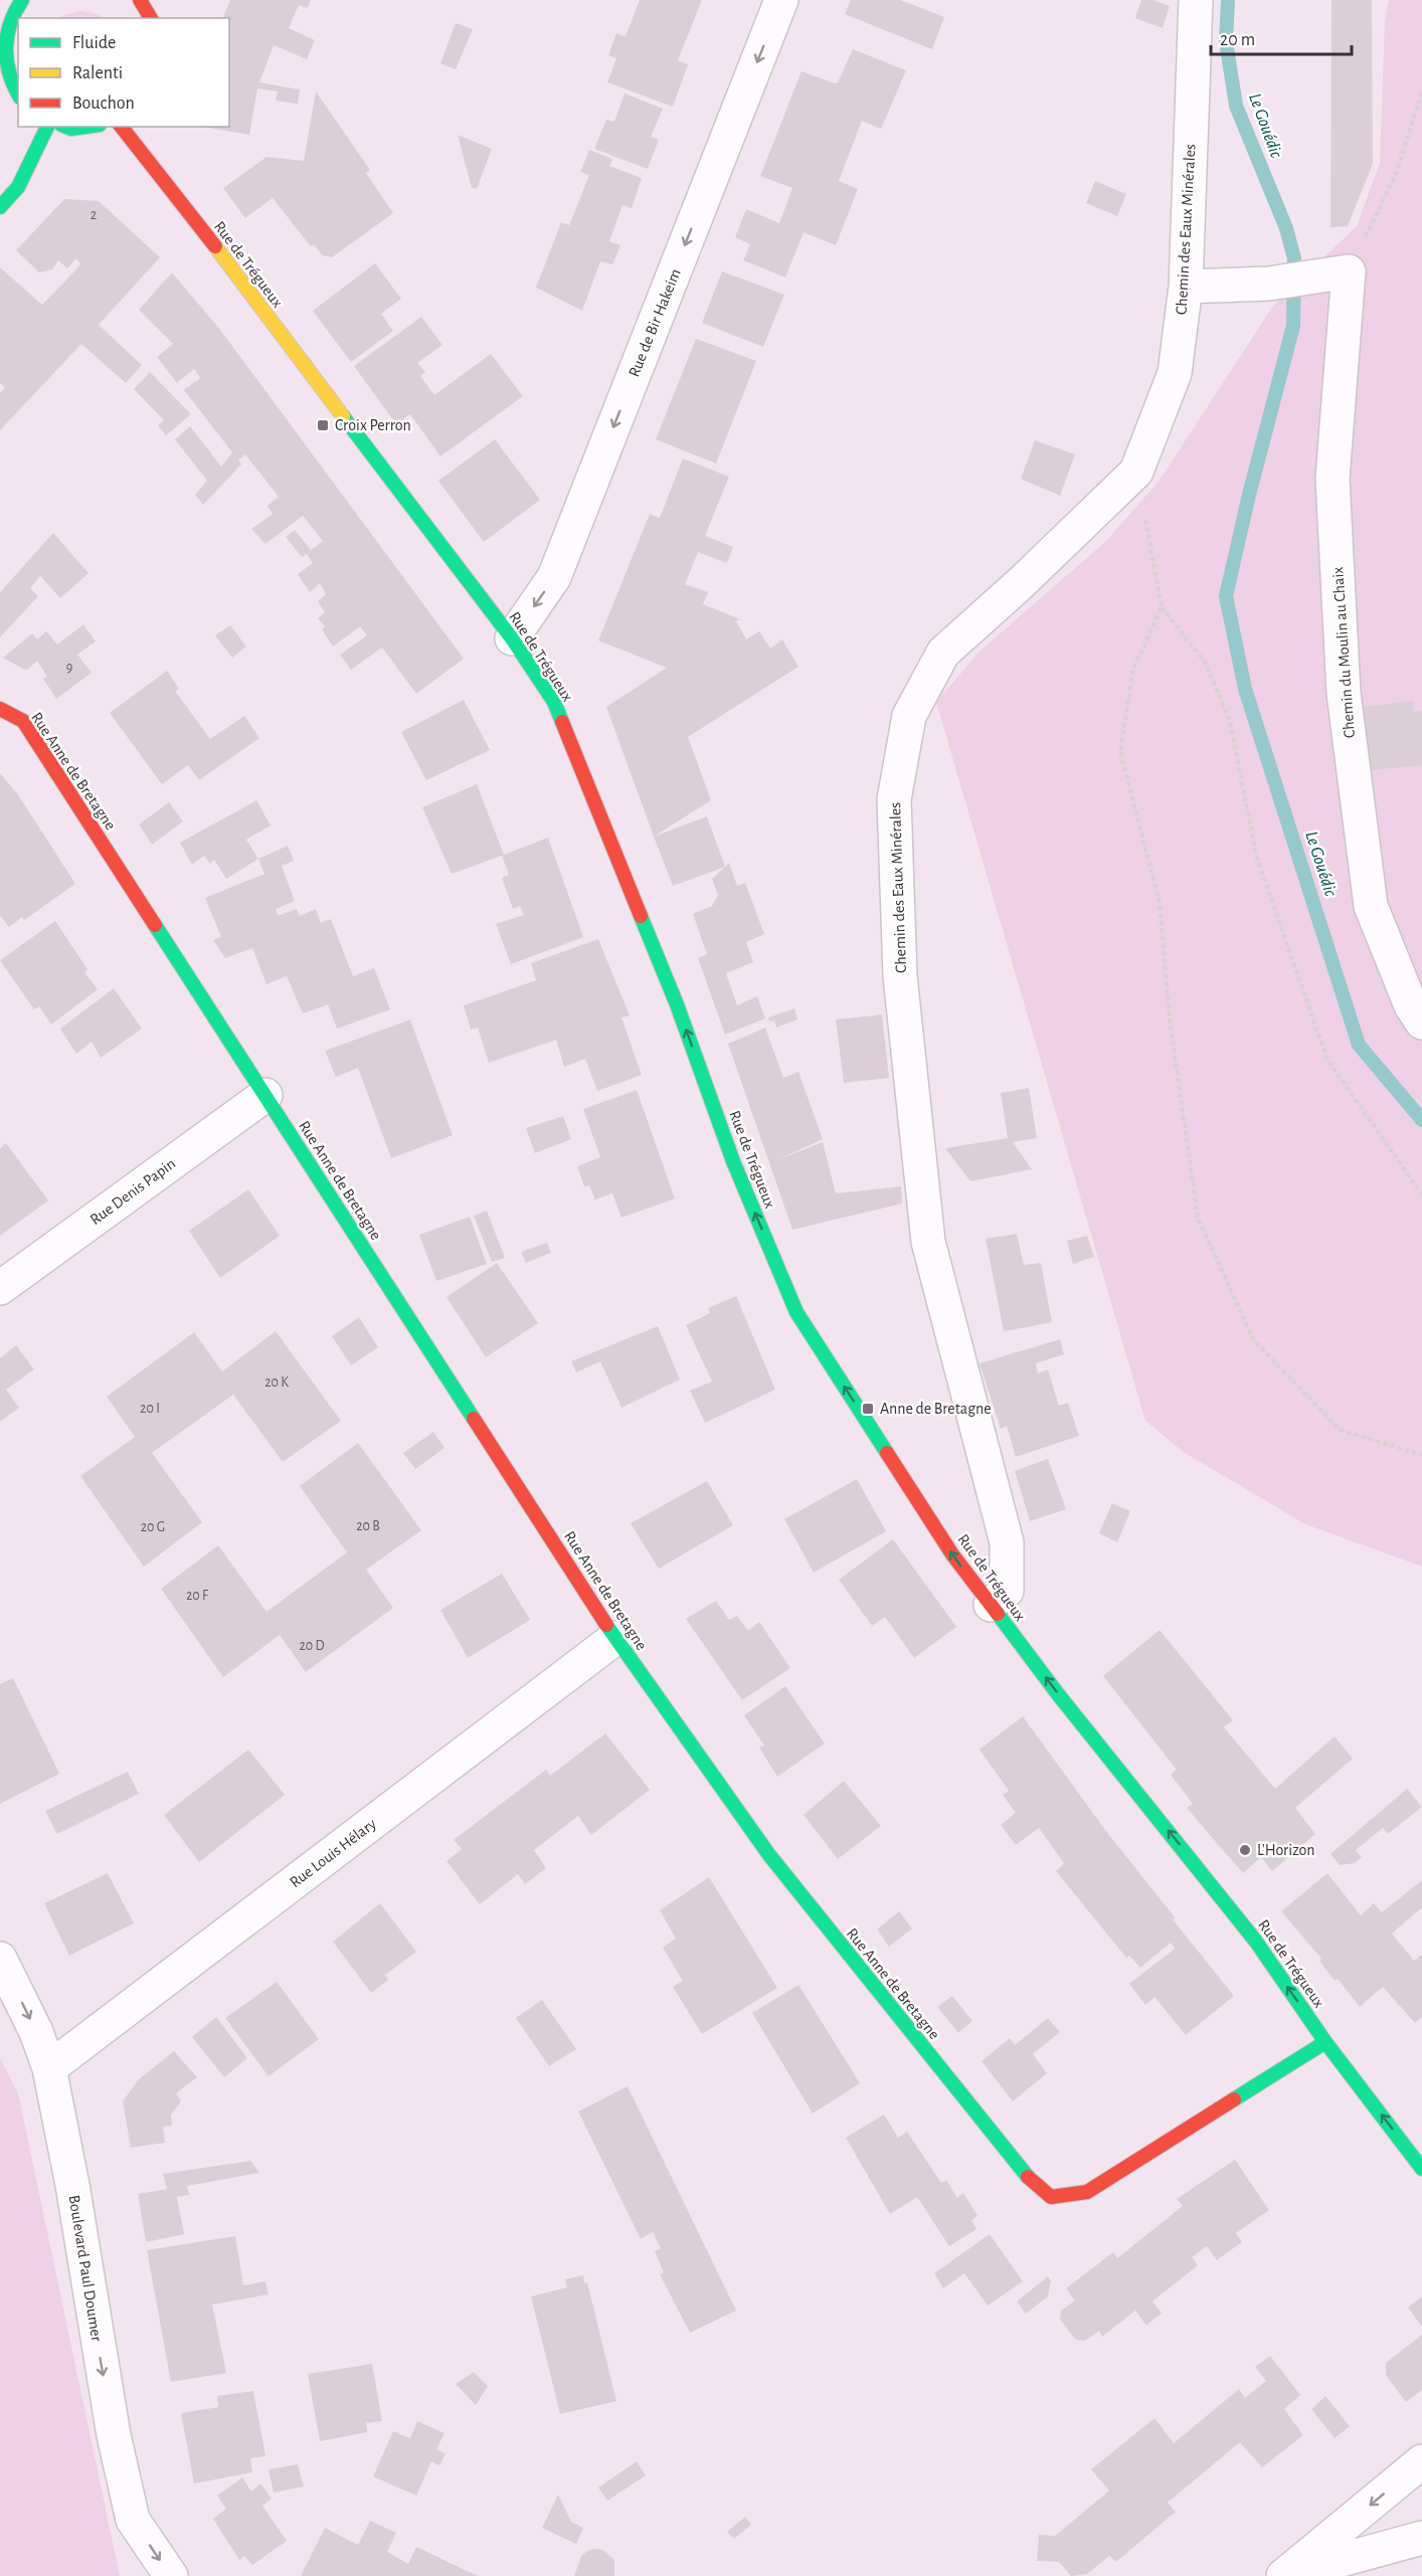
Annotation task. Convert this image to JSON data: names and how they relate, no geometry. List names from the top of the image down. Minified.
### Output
{"streets":{"main road":["Rue de Trégueux","Rue Anne de Bretagne"],"street":["Chemin des Eaux Minérales","Rue de Bir Hakeim","Chemin du Moulin au Chaix","Rue Denis Papin","Rue Louis Hélary","Boulevard Paul Doumer"]},"crossings":[["Chemin des Eaux Minérales","Rue de Trégueux"],["Rue de Trégueux","Rue de Bir Hakeim"],["Rue de Trégueux","Rue Anne de Bretagne"],["Rue Anne de Bretagne","Rue Denis Papin"],["Rue Anne de Bretagne","Rue Louis Hélary"],["Rue Louis Hélary","Boulevard Paul Doumer"]],"one_way":["Rue de Trégueux","Rue de Bir Hakeim","Boulevard Paul Doumer"],"water":["Le Gouédic"],"places":{"transit":["Croix Perron","Anne de Bretagne"],"other":["L'Horizon"]},"house_numbers":["2","9","20 K","20 I","20 B","20 G","20 F","20 D"],"legend":["Fluide","Ralenti","Bouchon"],"scale_bar":"20 m"}
